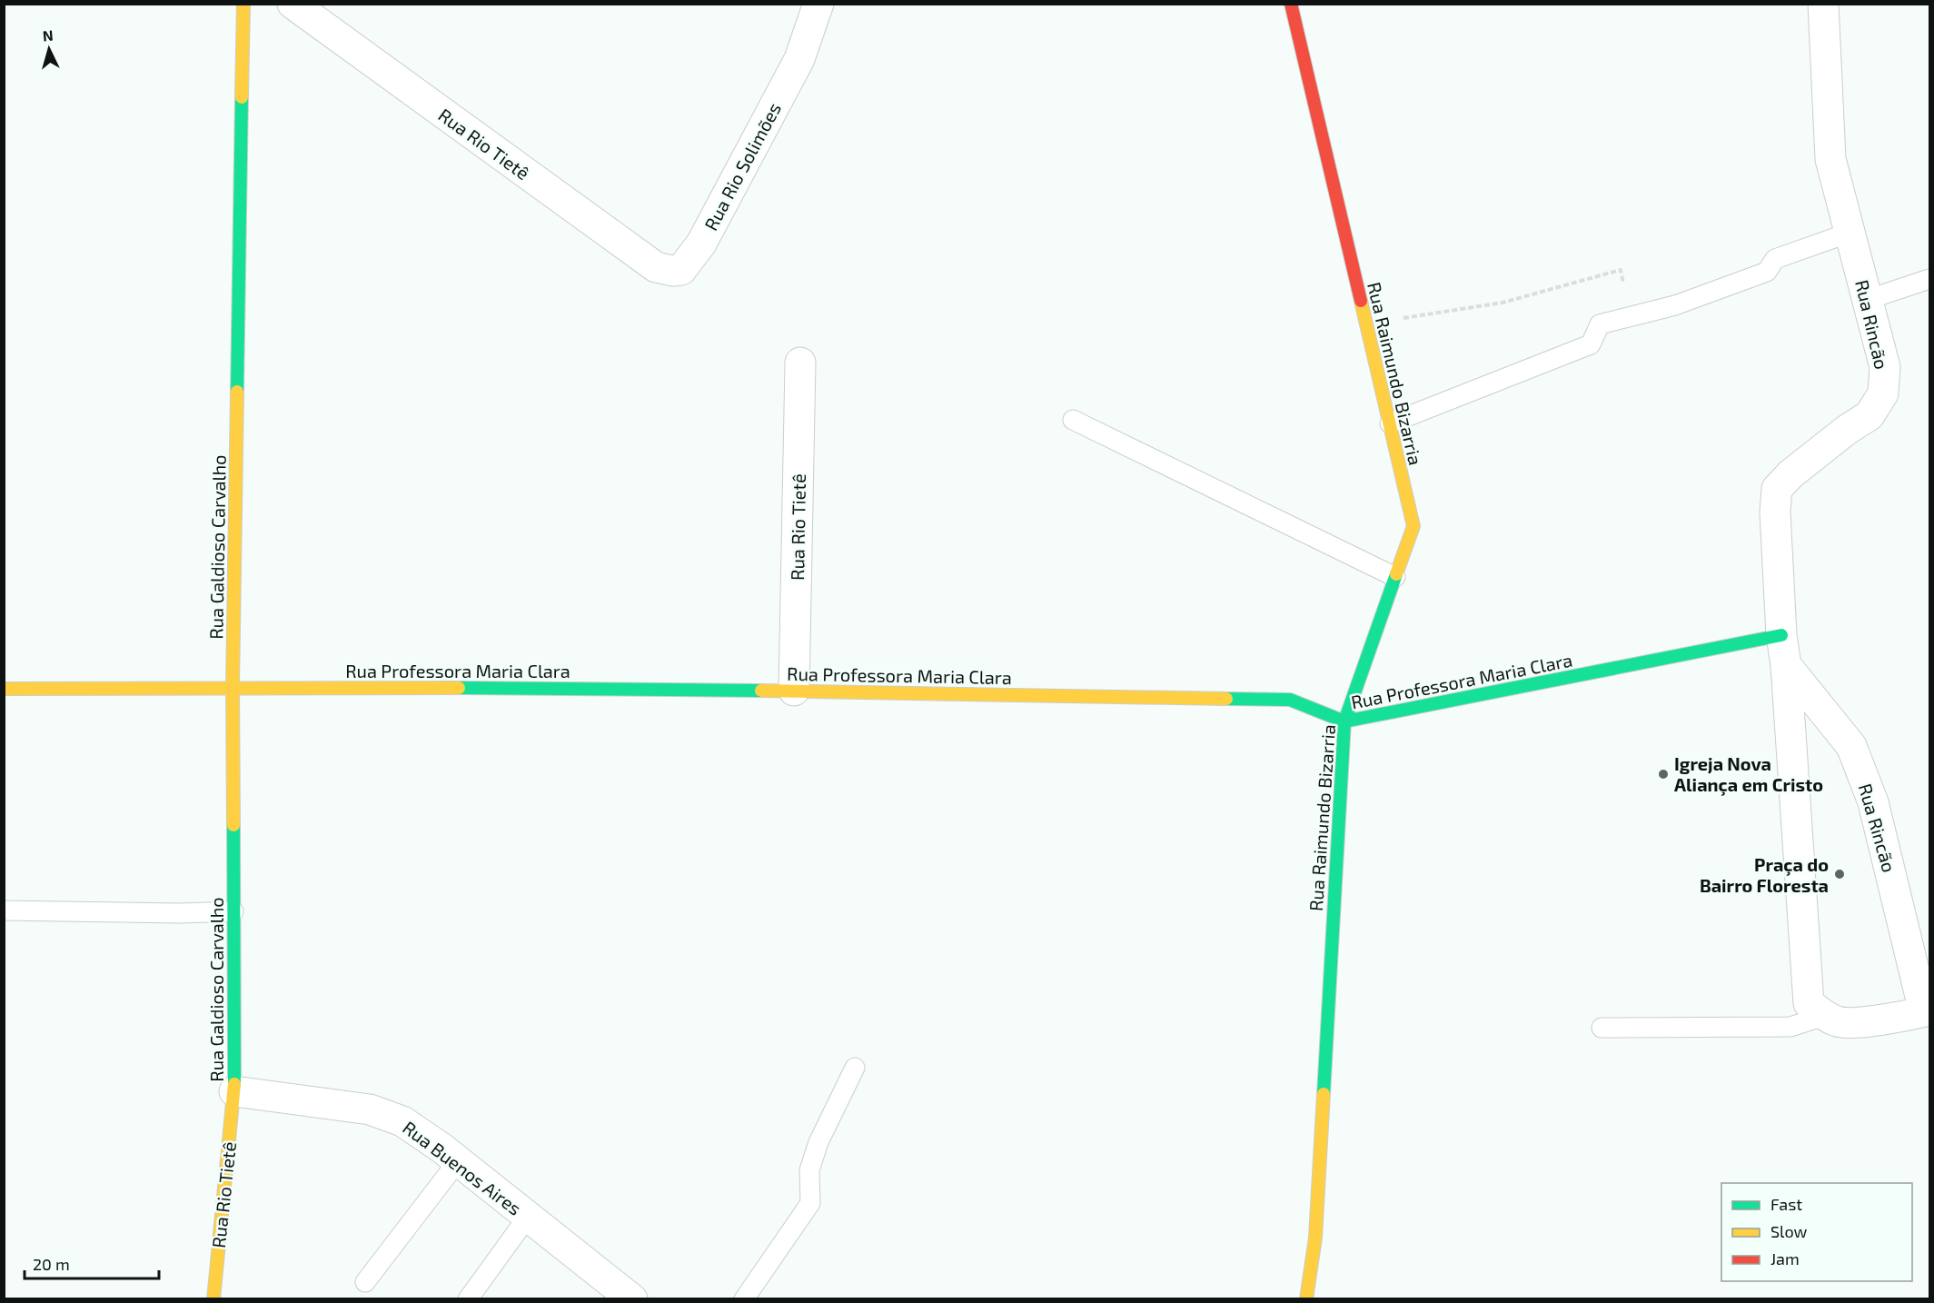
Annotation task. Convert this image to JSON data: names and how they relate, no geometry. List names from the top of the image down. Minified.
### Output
{"streets":{"street":["Rua Rio Tietê","Rua Rio Solimões","Rua Rincão","Rua Raimundo Bizarria","Rua Galdioso Carvalho","Rua Professora Maria Clara","Rua Buenos Aires"]},"crossings":[["Rua Rio Tietê","Rua Rio Solimões"],["Rua Rio Tietê","Rua Galdioso Carvalho"],["Rua Rio Tietê","Rua Professora Maria Clara"],["Rua Rio Tietê","Rua Buenos Aires"],["Rua Rincão","Rua Professora Maria Clara"],["Rua Raimundo Bizarria","Rua Professora Maria Clara"],["Rua Galdioso Carvalho","Rua Professora Maria Clara"],["Rua Galdioso Carvalho","Rua Buenos Aires"]],"places":["Igreja Nova Aliança em Cristo","Praça do Bairro Floresta"],"legend":["Fast","Slow","Jam"],"scale_bar":"20 m","north":"top"}
